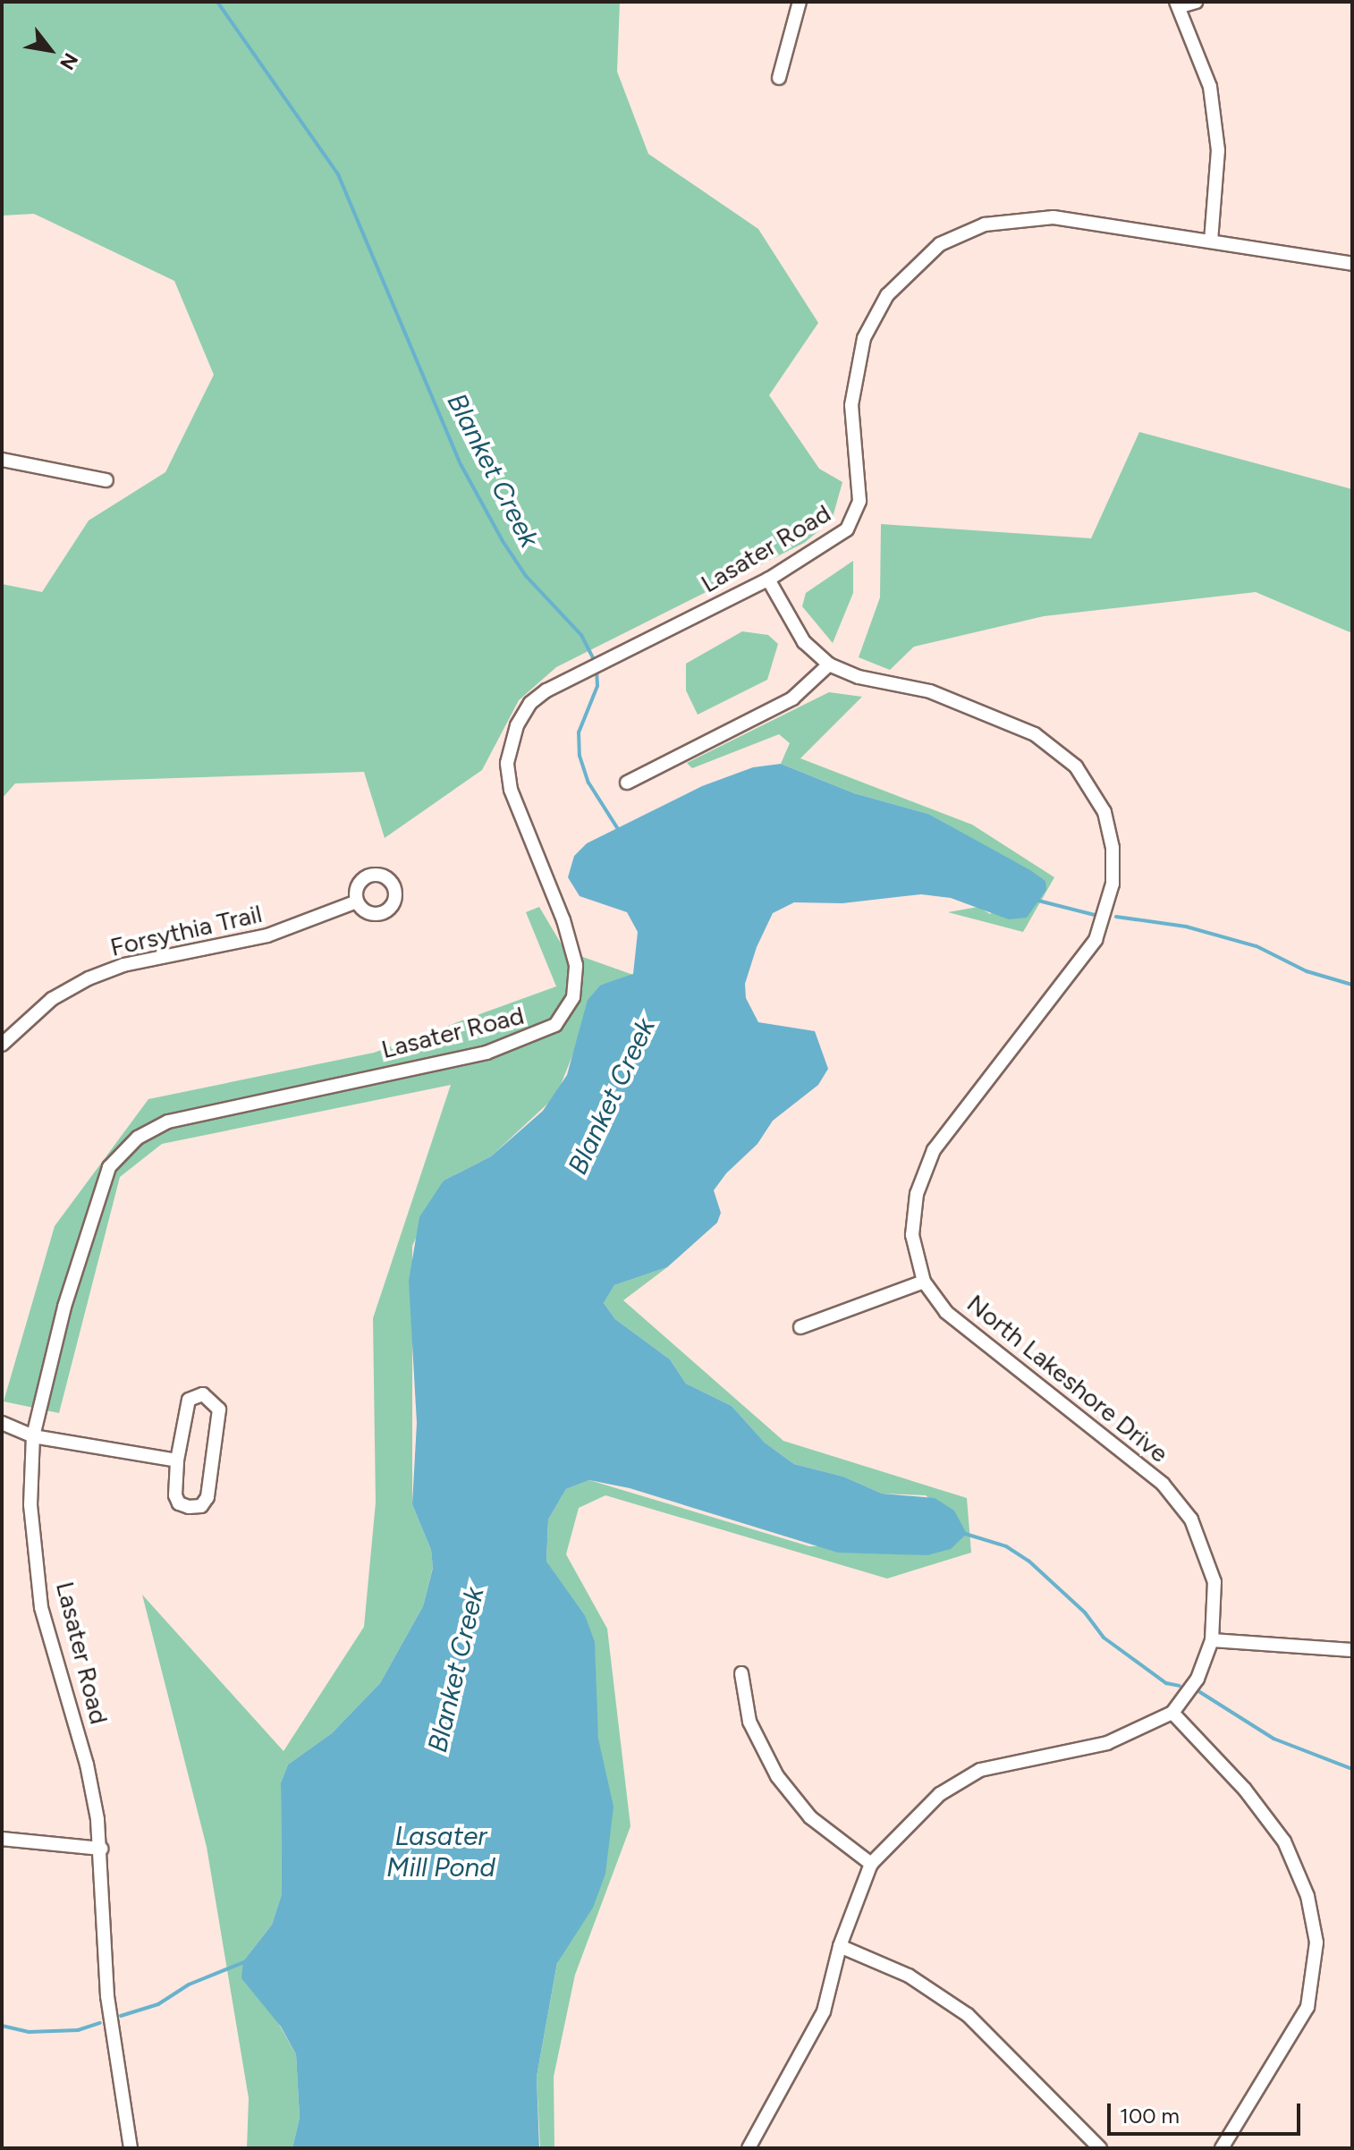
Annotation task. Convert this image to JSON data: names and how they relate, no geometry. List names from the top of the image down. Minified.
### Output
{"streets":{"street":["Lasater Road","Forsythia Trail","North Lakeshore Drive"]},"crossings":[["Lasater Road","North Lakeshore Drive"]],"water":["Blanket Creek","Lasater Mill Pond"],"scale_bar":"100 m","north":"bottom right"}
